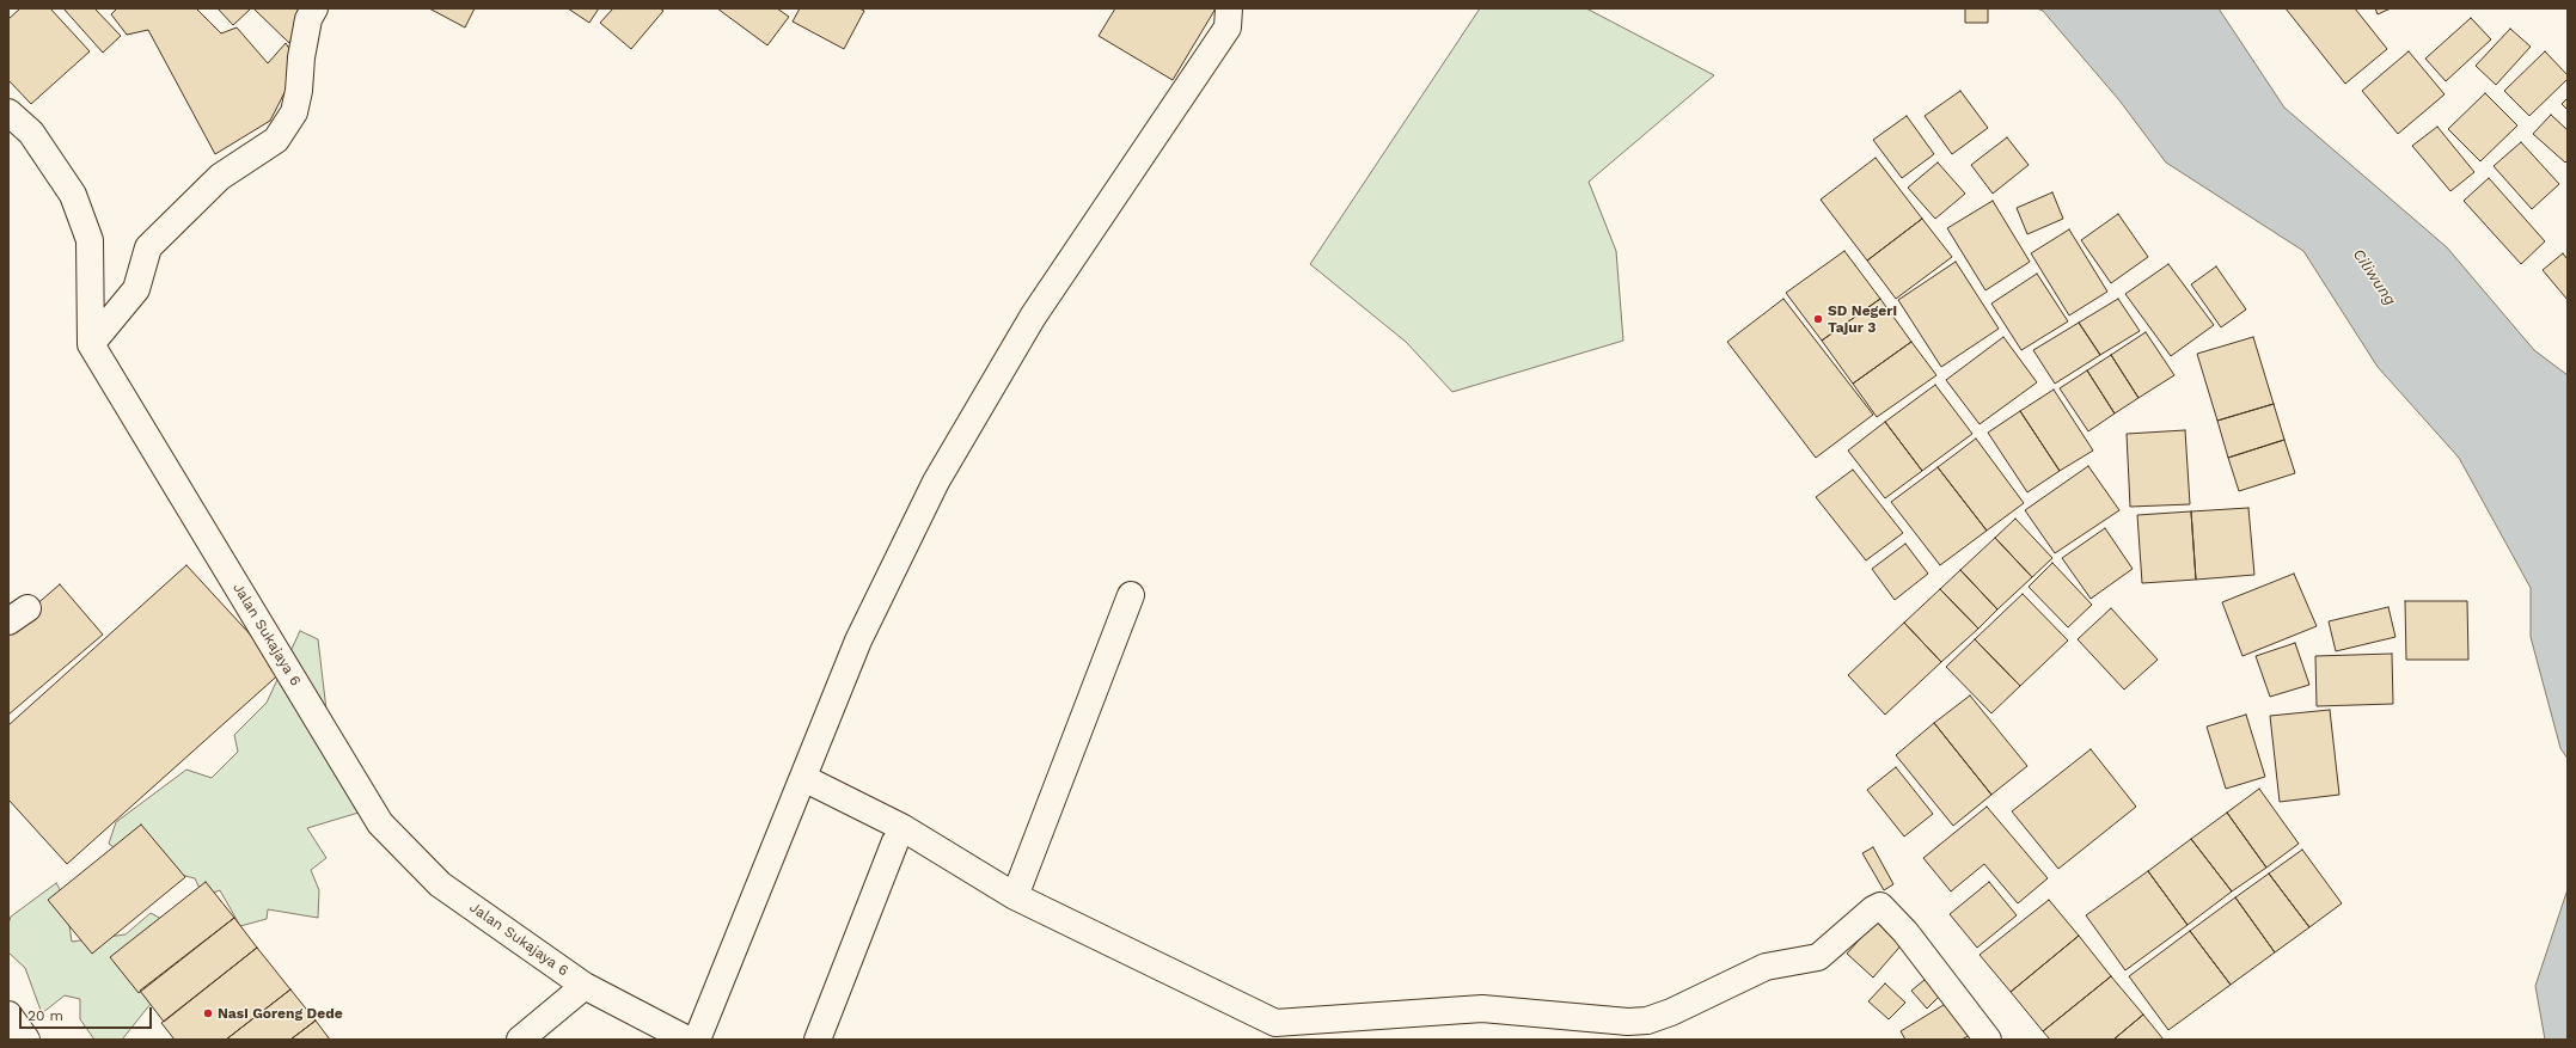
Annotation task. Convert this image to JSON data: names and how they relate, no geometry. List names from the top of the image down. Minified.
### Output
{"streets":{"main road":["Jalan Sukajaya 6"]},"water":["Ciliwung"],"places":["SD Negeri Tajur 3","Nasi Goreng Dede"],"scale_bar":"20 m"}
